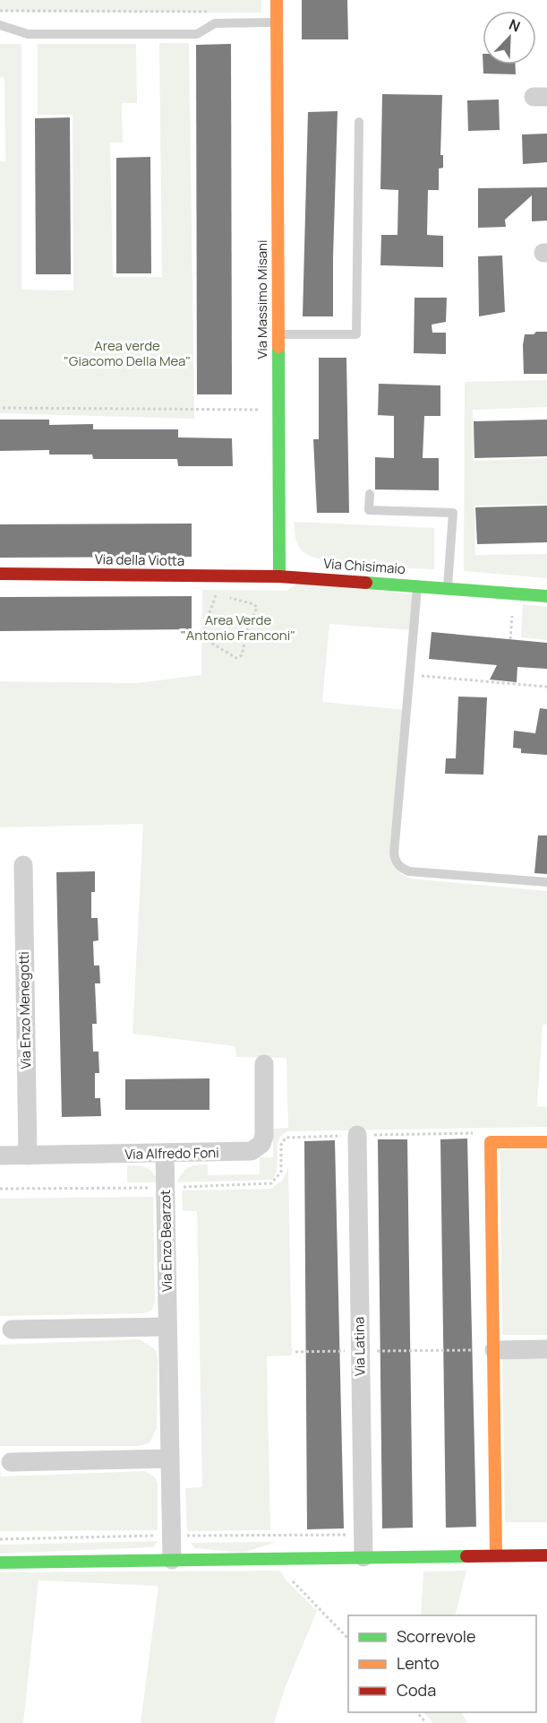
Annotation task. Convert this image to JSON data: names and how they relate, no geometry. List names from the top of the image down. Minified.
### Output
{"streets":{"street":["Via Massimo Misani","Via della Viotta","Via Chisimaio","Via Enzo Menegotti","Via Alfredo Foni","Via Enzo Bearzot","Via Latina"]},"crossings":[["Via Massimo Misani","Via della Viotta"],["Via Massimo Misani","Via Chisimaio"],["Via della Viotta","Via Chisimaio"],["Via Enzo Menegotti","Via Alfredo Foni"],["Via Alfredo Foni","Via Enzo Bearzot"]],"parks":["Area verde \"Giacomo Della Mea\"","Area Verde \"Antonio Franconi\""],"legend":["Scorrevole","Lento","Coda"],"north":"top right"}
